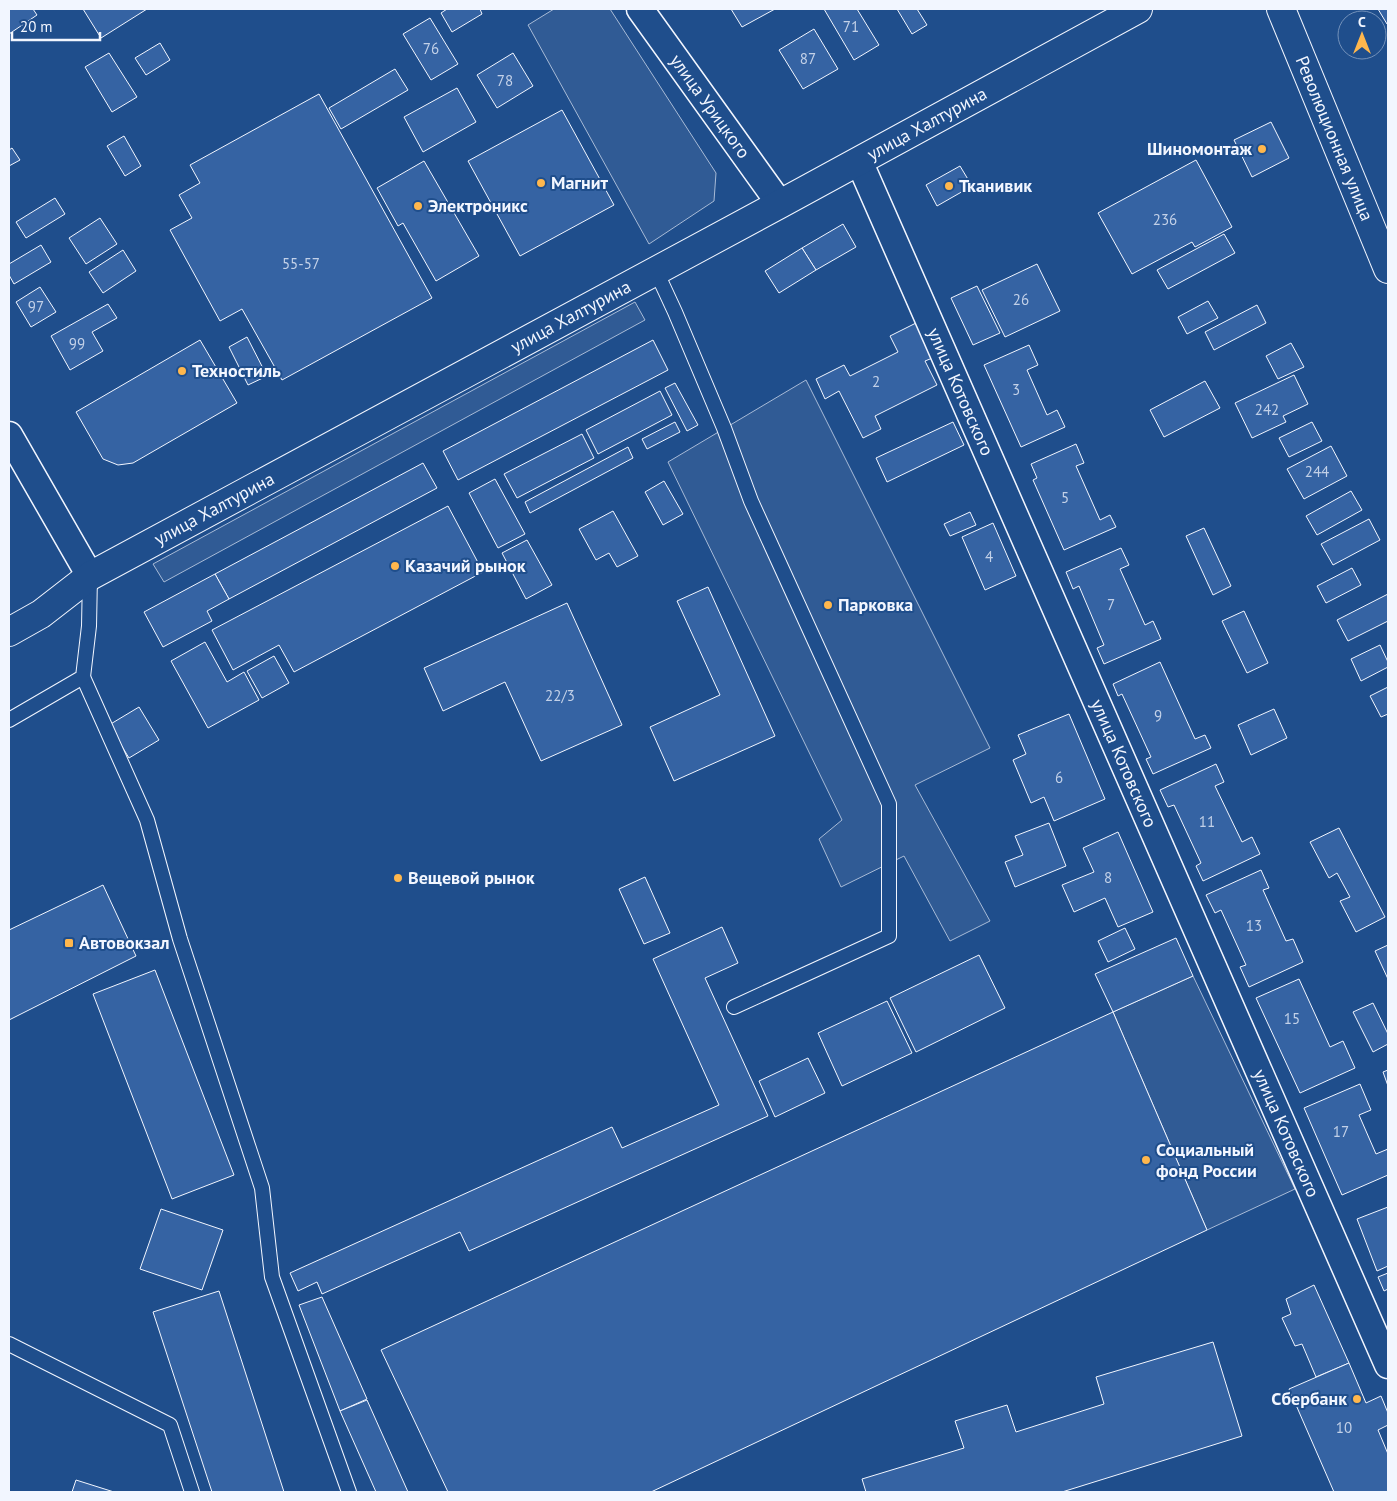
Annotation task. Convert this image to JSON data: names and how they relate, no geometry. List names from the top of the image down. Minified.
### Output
{"streets":{"street":["улица Урицкого","улица Халтурина","Революционная улица","улица Котовского"]},"crossings":[["улица Урицкого","улица Халтурина"],["улица Халтурина","улица Котовского"]],"places":{"other":["Шиномонтаж","Магнит","Тканивик","Электроникс","Техностиль","Казачий рынок","Парковка","Вещевой рынок","Социальный фонд России","Сбербанк"],"transit":["Автовокзал"]},"house_numbers":["71","76","87","78","236","55-57","26","97","99","2","3","242","244","5","4","7","22/3","9","6","11","8","13","15","17","10"],"scale_bar":"20 m","north":"top"}
